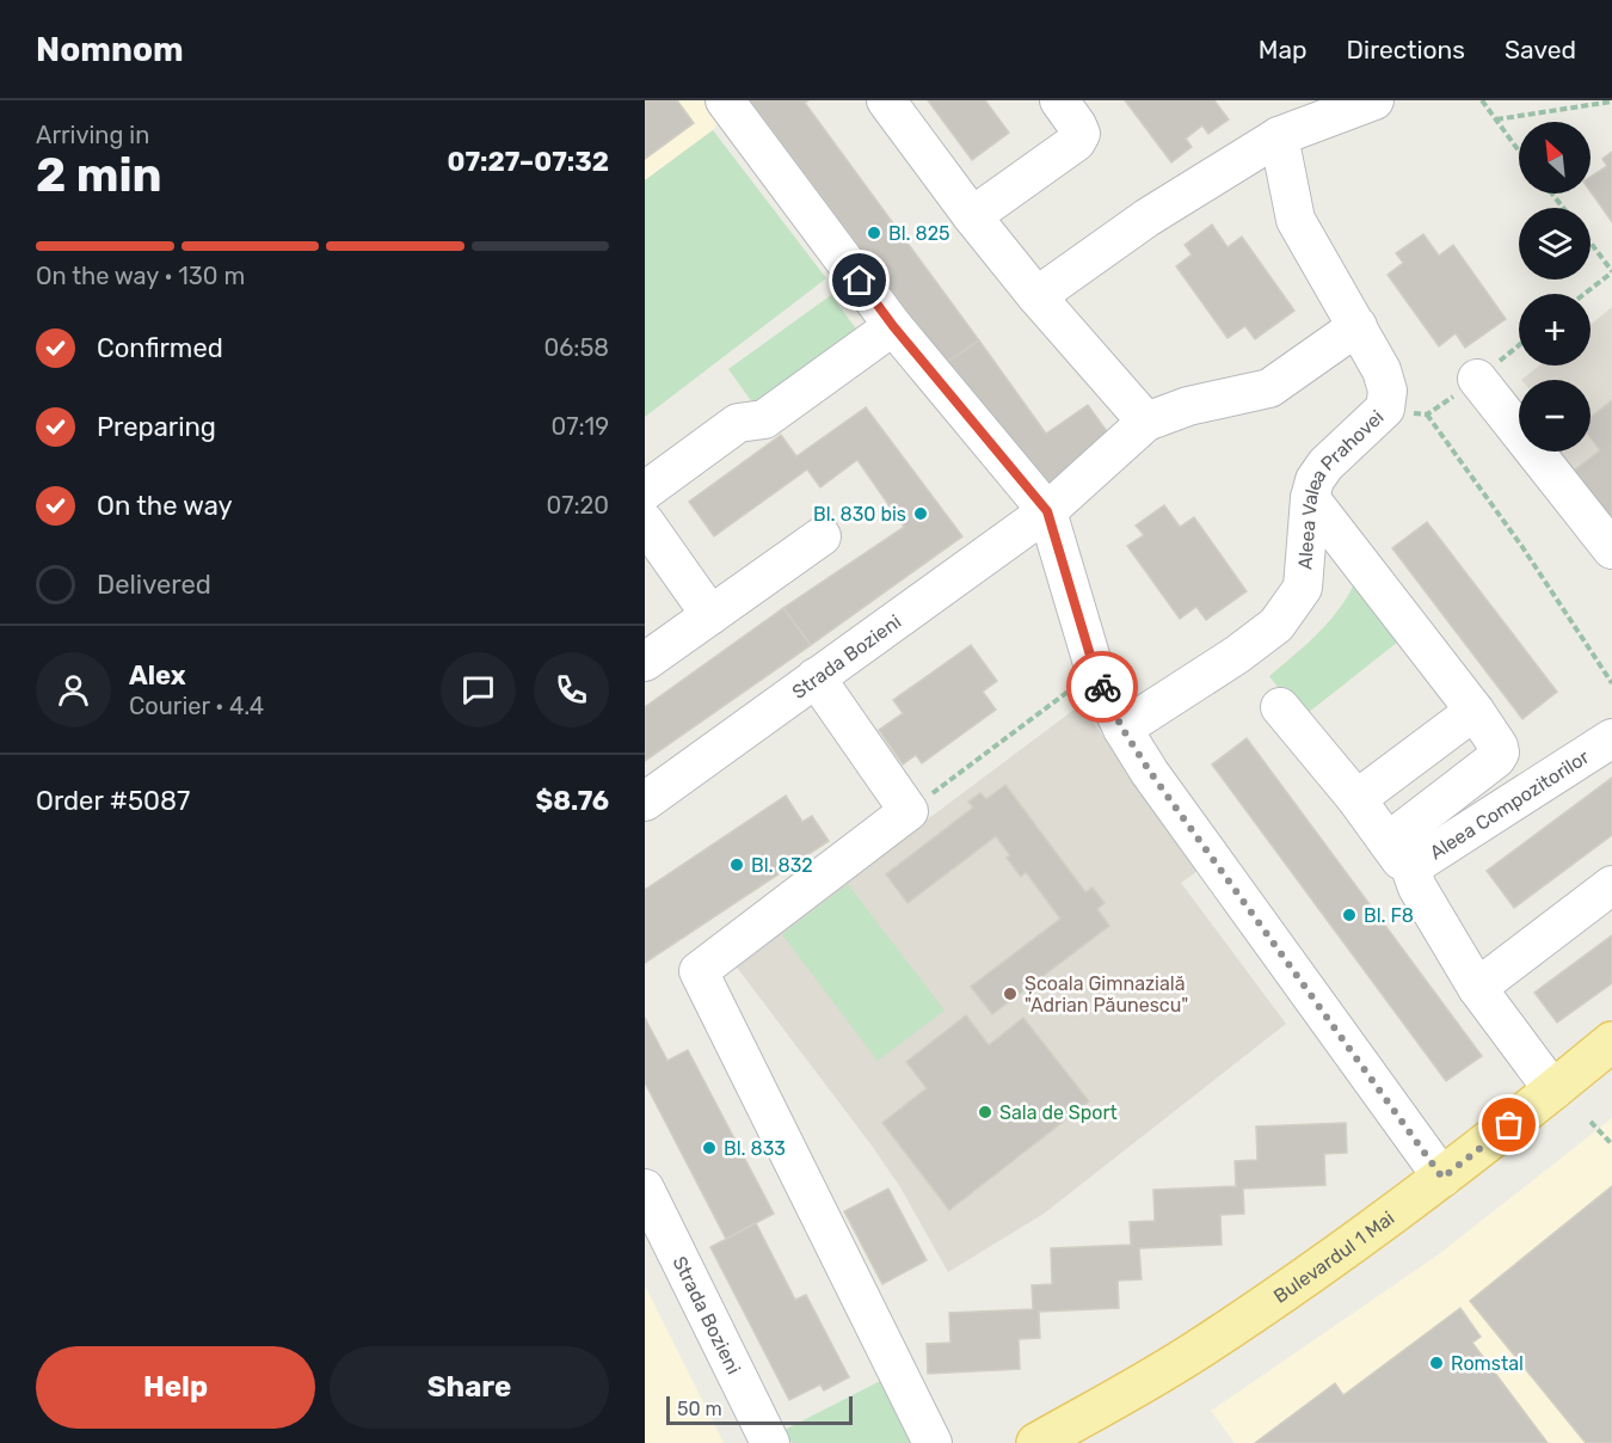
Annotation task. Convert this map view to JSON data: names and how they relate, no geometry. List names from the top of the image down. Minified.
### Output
{"streets":{"main road":["Bulevardul 1 Mai"],"street":["Aleea Valea Prahovei","Strada Bozieni","Aleea Compozitorilor"]},"crossings":[["Aleea Compozitorilor","Bulevardul 1 Mai"]],"places":["Bl. 825","Bl. 830 bis","Bl. 832","Bl. F8","Școala Gimnazială \"Adrian Păunescu\"","Sala de Sport","Bl. 833","Romstal"],"scale_bar":"50 m","north":"top left","page":{"header":"Nomnom","nav":["Map","Directions","Saved"],"heading":["2 min","Arriving in","07:27–07:32"],"panel":["Alex","Courier · 4.4","Order #5087","$8.76"],"map_buttons":["+","−"],"bar":"On the way · 130 m","list":[["Confirmed","06:58"],["Preparing","07:19"],["On the way","07:20"],"Delivered"],"buttons":["Help","Share"],"scale":"50 m"}}
